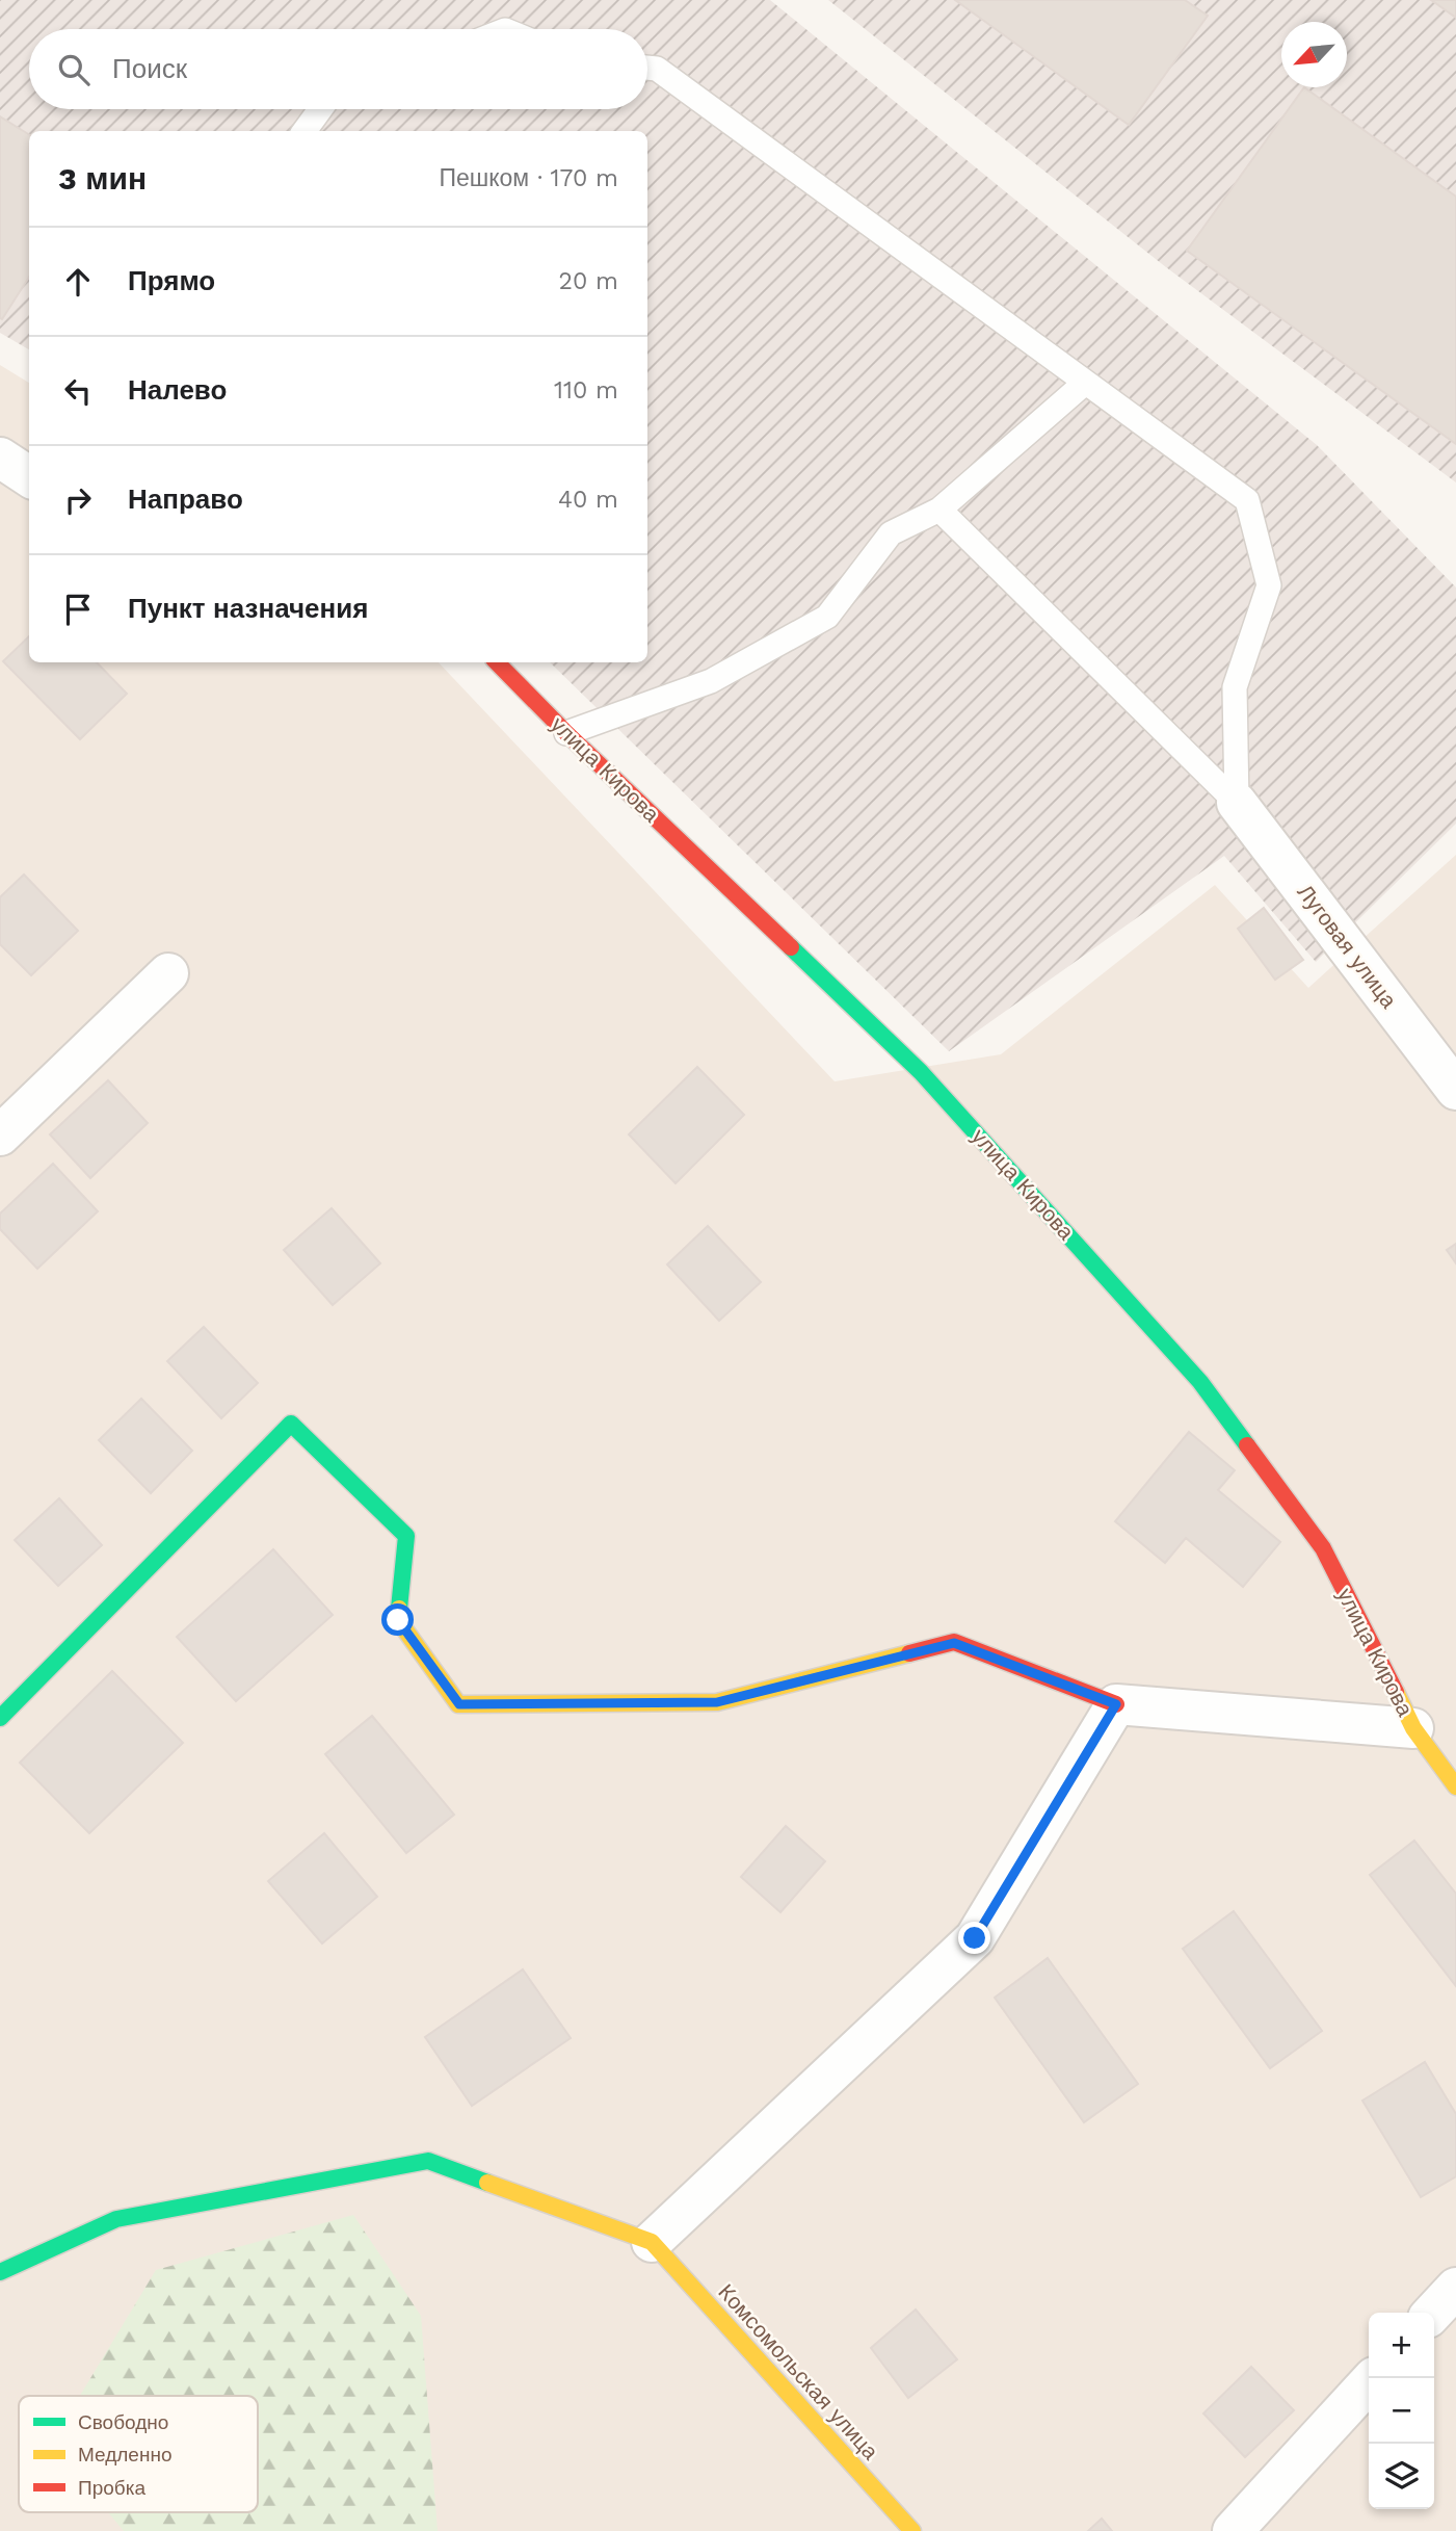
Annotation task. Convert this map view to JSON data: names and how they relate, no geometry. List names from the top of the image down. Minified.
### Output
{"streets":{"street":["улица Кирова","Луговая улица","Комсомольская улица"]},"legend":["Свободно","Медленно","Пробка"],"north":"bottom left","page":{"search":"Поиск","heading":["3 мин","Пешком · 170 m"],"list":[["Прямо","20 m"],["Налево","110 m"],["Направо","40 m"],"Пункт назначения"],"map_buttons":["+","−"]}}
